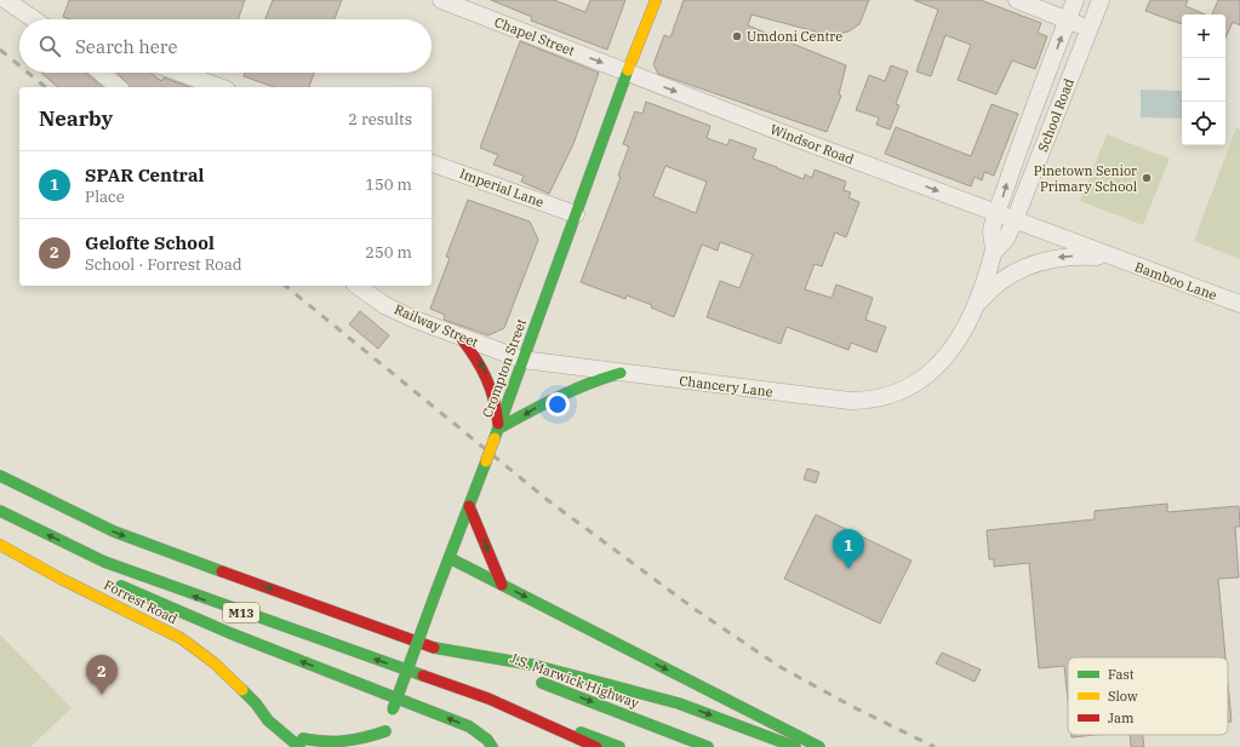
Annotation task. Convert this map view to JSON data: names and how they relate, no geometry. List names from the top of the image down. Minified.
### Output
{"streets":{"main road":["Crompton Street","Forrest Road","M13","J.S. Marwick Highway"],"street":["Chapel Street","School Road","Windsor Road","Imperial Lane","Bamboo Lane","Railway Street","Chancery Lane"]},"crossings":[["Chapel Street","Windsor Road"],["Chapel Street","Crompton Street"],["School Road","Windsor Road"],["School Road","Bamboo Lane"],["School Road","Chancery Lane"],["Windsor Road","Bamboo Lane"],["Windsor Road","Crompton Street"],["Imperial Lane","Crompton Street"],["Railway Street","Crompton Street"],["Railway Street","Chancery Lane"],["Crompton Street","Chancery Lane"],["M13","J.S. Marwick Highway"]],"one_way":["Chapel Street","Windsor Road","Bamboo Lane"],"places":["Umdoni Centre","Pinetown Senior Primary School"],"legend":["Fast","Slow","Jam"],"page":{"map_buttons":["+","−"],"search":"Search here","heading":["Nearby","2 results"],"list":[{"mark":"1","name":"SPAR Central","note":"Place","value":"150 m"},{"mark":"2","name":"Gelofte School","note":"School · Forrest Road","value":"250 m"}],"pins":["1","2"]}}
